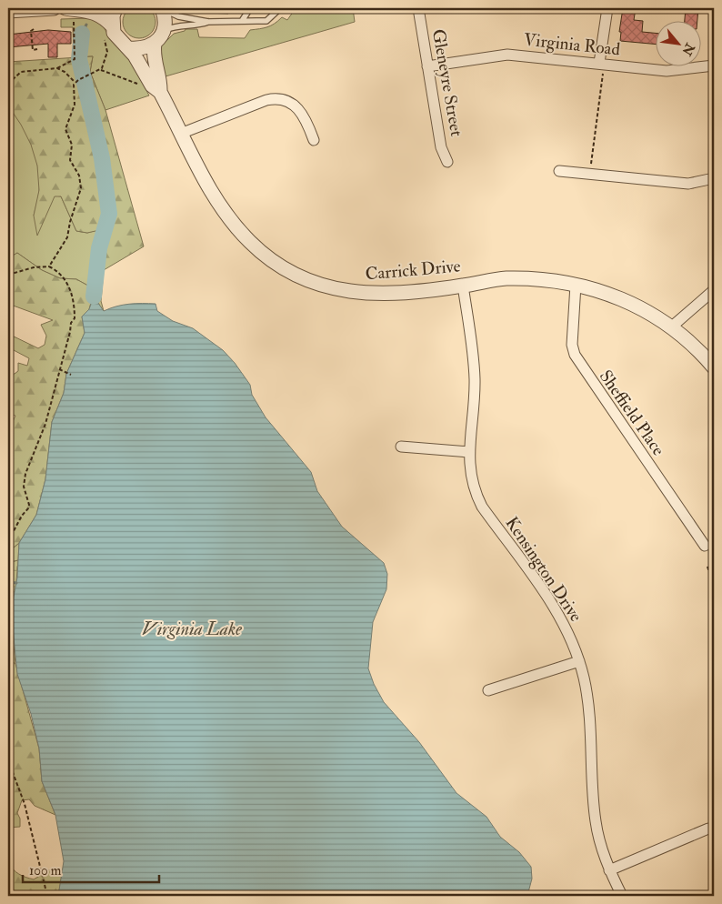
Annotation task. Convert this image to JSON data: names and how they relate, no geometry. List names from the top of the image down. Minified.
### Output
{"streets":{"street":["Virginia Road","Gleneyre Street","Carrick Drive","Sheffield Place","Kensington Drive"]},"crossings":[["Virginia Road","Gleneyre Street"],["Carrick Drive","Sheffield Place"],["Carrick Drive","Kensington Drive"]],"water":["Virginia Lake"],"scale_bar":"100 m","north":"bottom right"}
